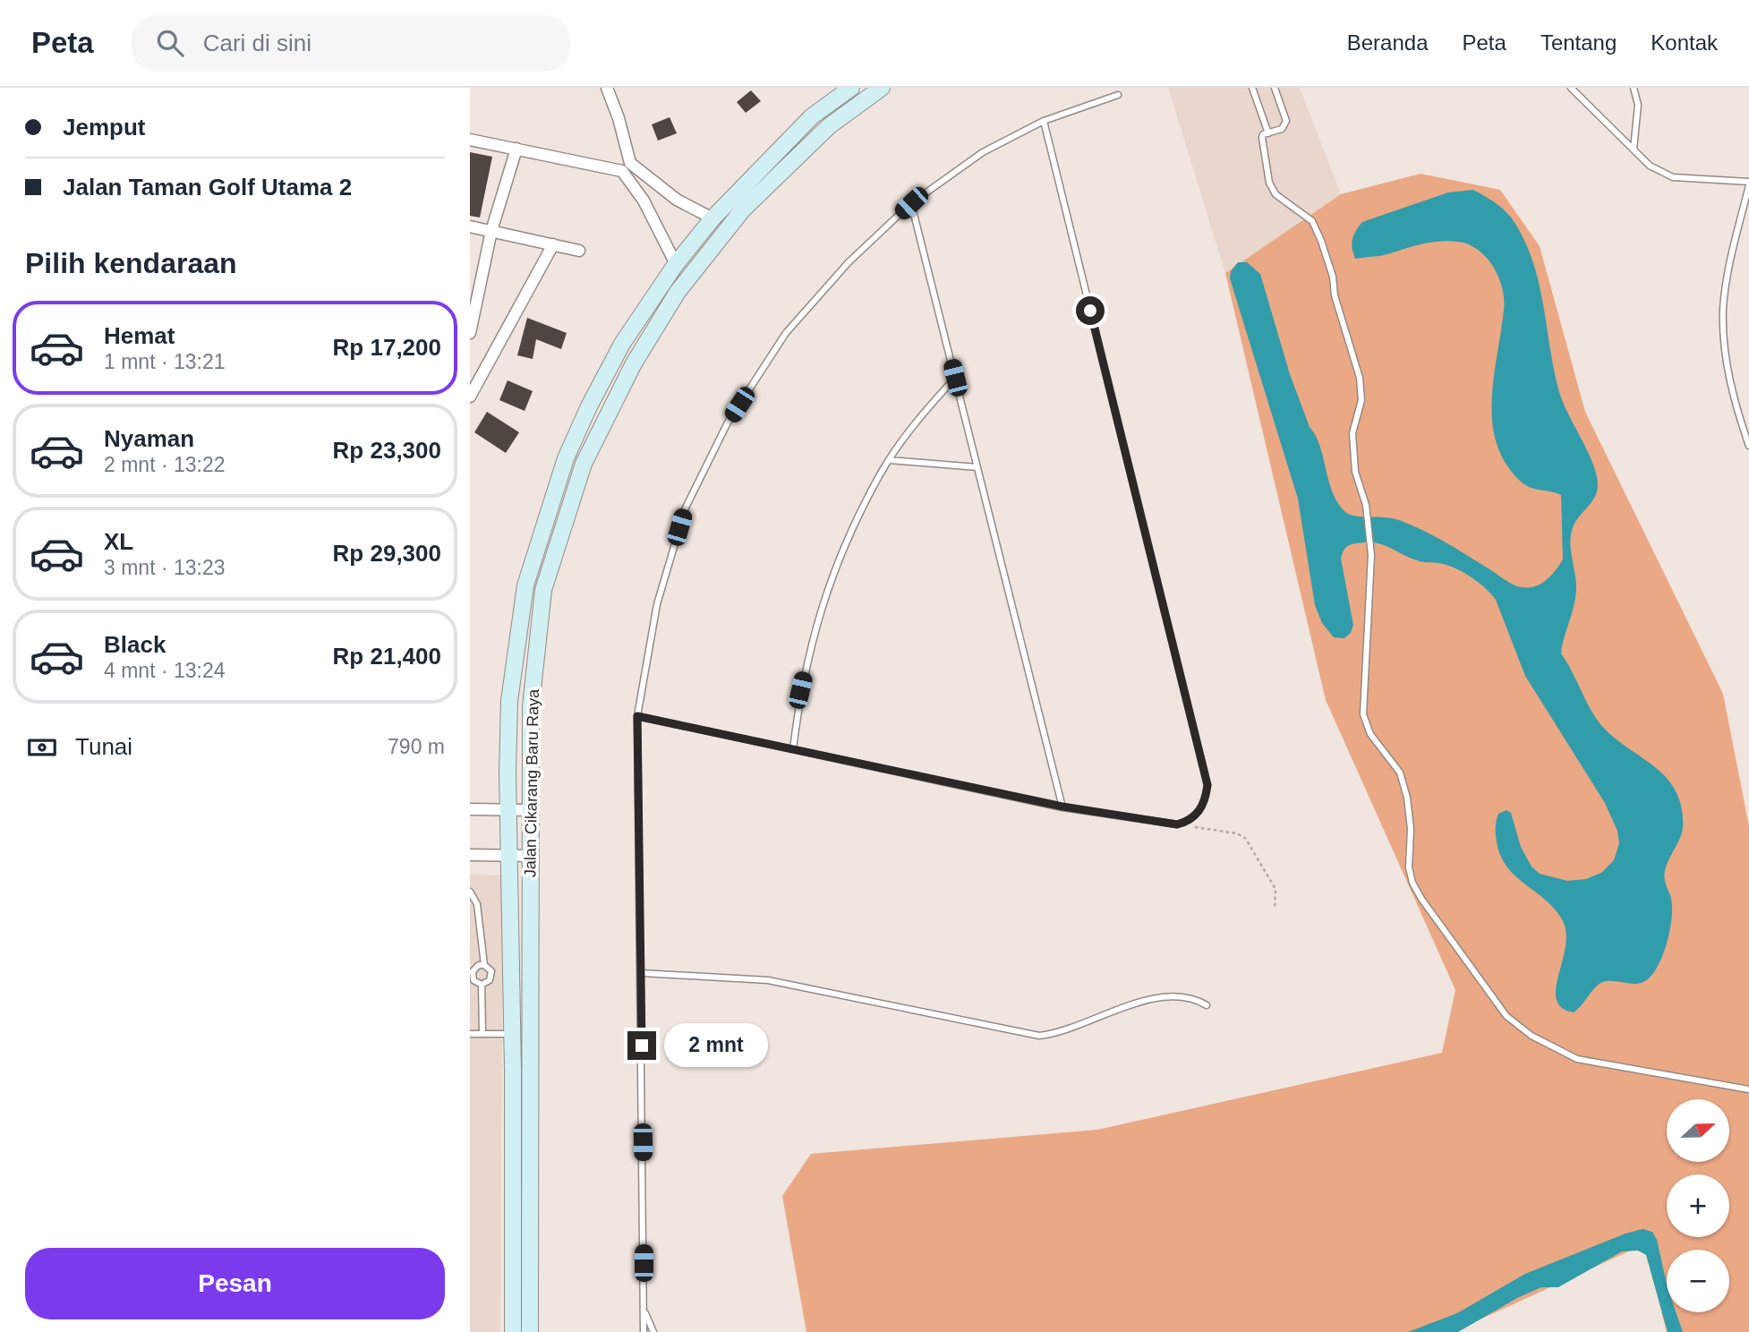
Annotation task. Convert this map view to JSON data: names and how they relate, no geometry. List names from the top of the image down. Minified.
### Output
{"streets":{"main road":["Jalan Cikarang Baru Raya"]},"north":"right","page":{"header":"Peta","search":"Cari di sini","nav":["Beranda","Peta","Tentang","Kontak"],"banner":["Jemput","Jalan Taman Golf Utama 2"],"heading":"Pilih kendaraan","list":[{"name":"Hemat","note":"1 mnt · 13:21","value":"Rp 17,200"},{"name":"Nyaman","note":"2 mnt · 13:22","value":"Rp 23,300"},{"name":"XL","note":"3 mnt · 13:23","value":"Rp 29,300"},{"name":"Black","note":"4 mnt · 13:24","value":"Rp 21,400"}],"pay":["Tunai","790 m"],"bubble":"2 mnt","map_buttons":["+","−"],"buttons":"Pesan"}}
